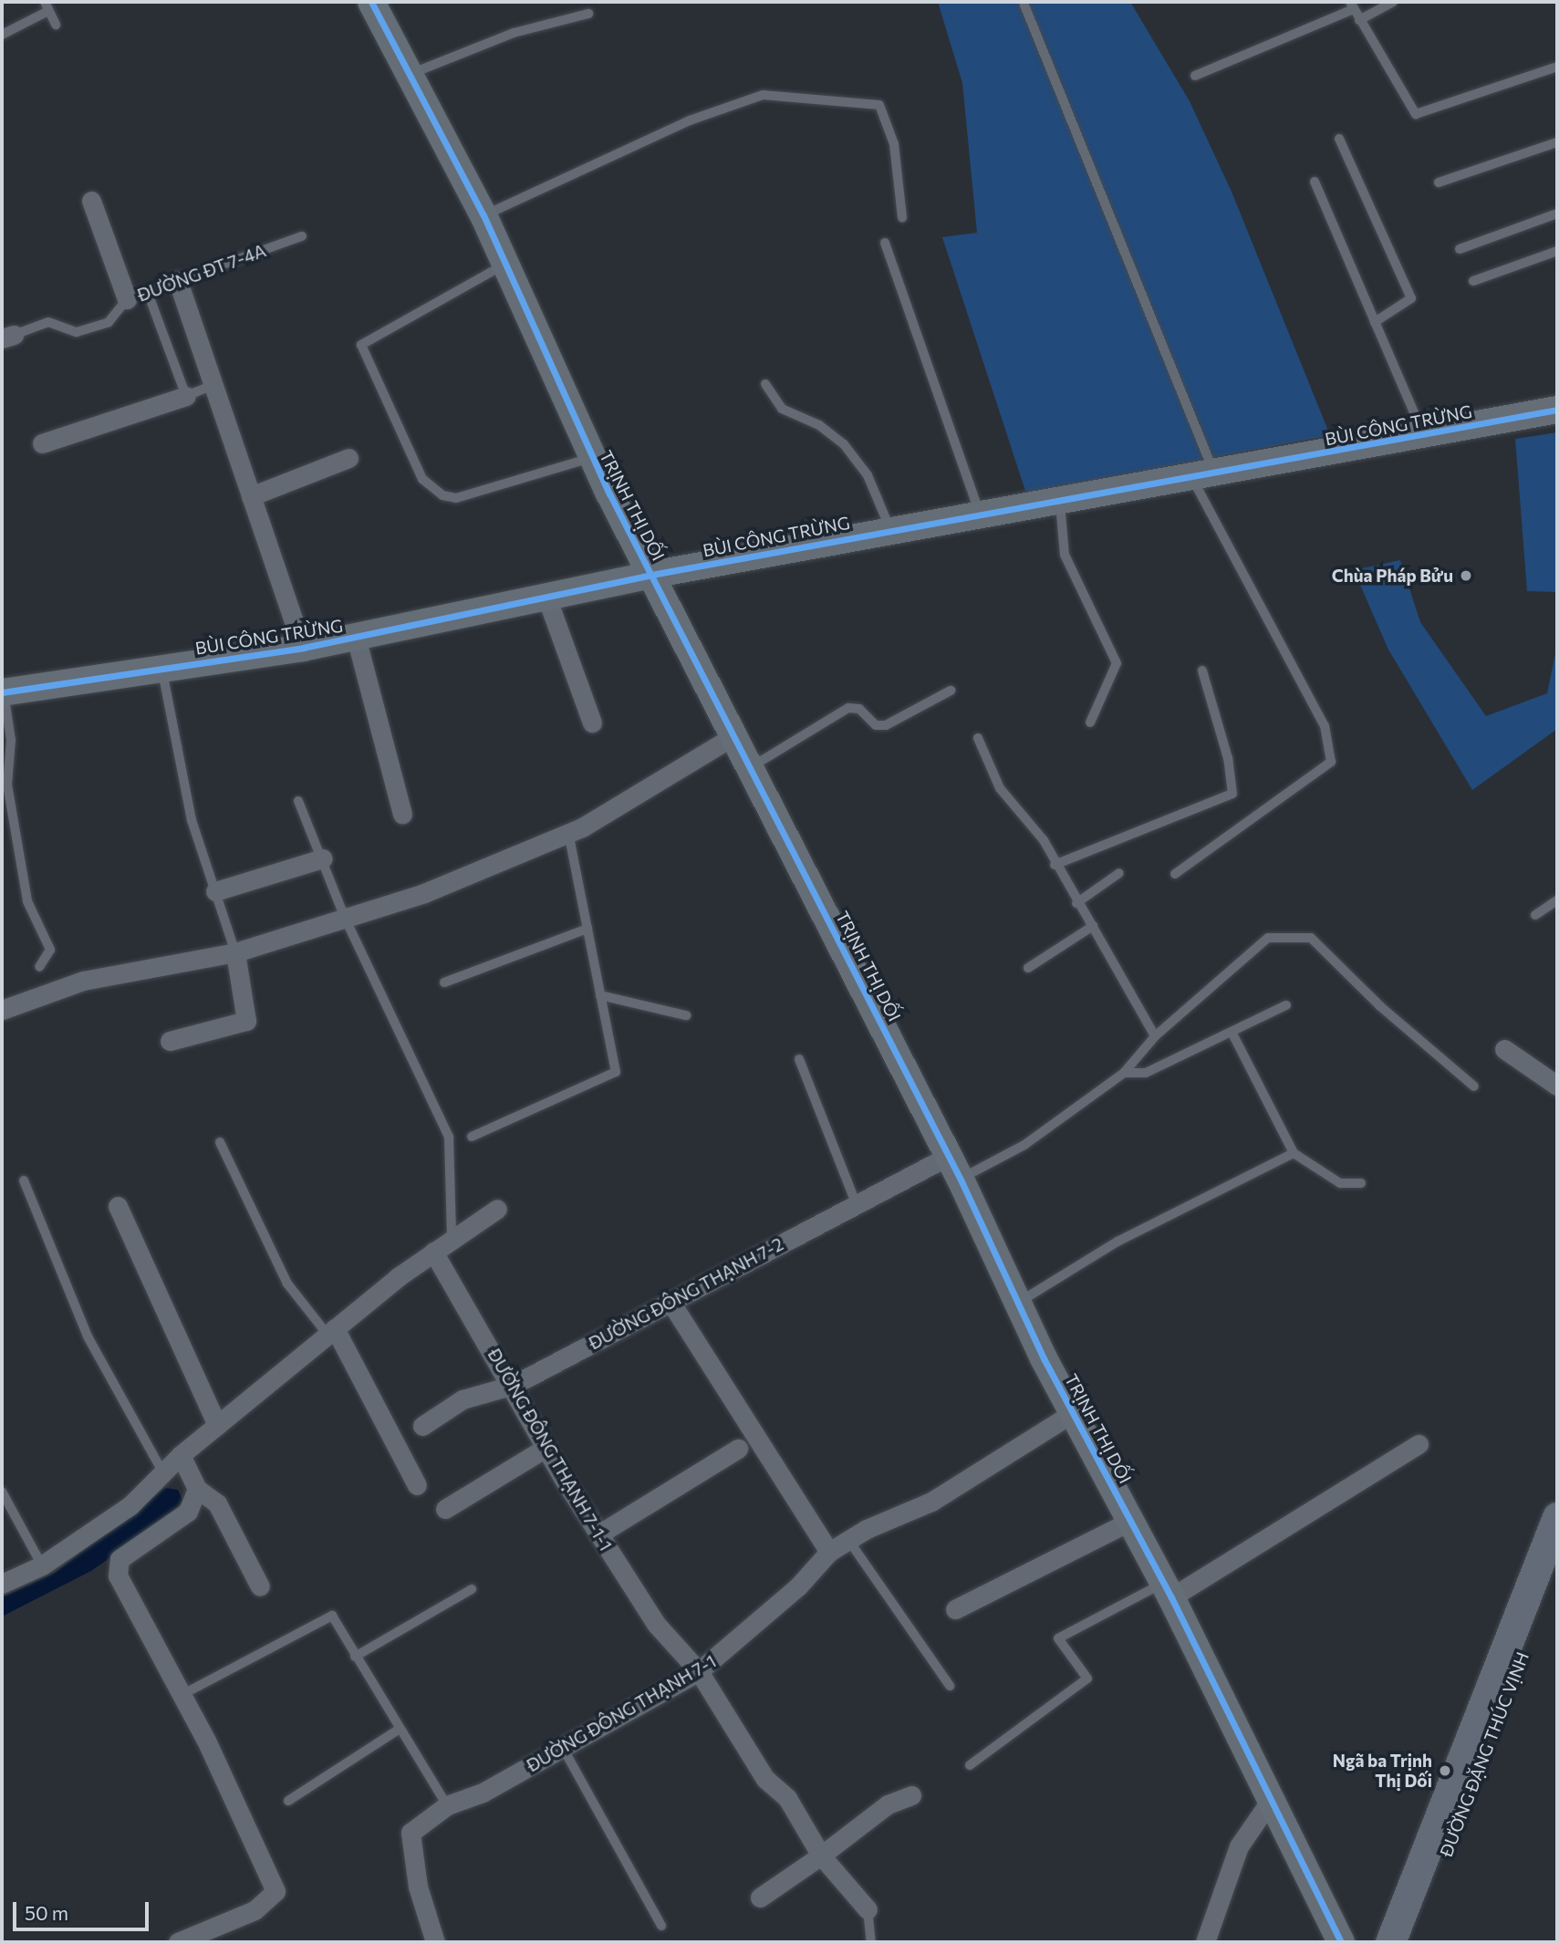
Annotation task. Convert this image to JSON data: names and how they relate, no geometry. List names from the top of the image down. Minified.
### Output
{"streets":{"main road":["ĐƯỜNG ĐẶNG THÚC VỊNH"],"street":["BÙI CÔNG TRỪNG","TRỊNH THỊ DỐI","ĐƯỜNG ĐÔNG THẠNH 7-2","ĐƯỜNG ĐÔNG THẠNH 7-1-1","ĐƯỜNG ĐÔNG THẠNH 7-1"],"lane":["ĐƯỜNG ĐT 7-4A"]},"crossings":[["BÙI CÔNG TRỪNG","TRỊNH THỊ DỐI"],["TRỊNH THỊ DỐI","ĐƯỜNG ĐÔNG THẠNH 7-2"],["TRỊNH THỊ DỐI","ĐƯỜNG ĐÔNG THẠNH 7-1"],["ĐƯỜNG ĐÔNG THẠNH 7-2","ĐƯỜNG ĐÔNG THẠNH 7-1-1"],["ĐƯỜNG ĐÔNG THẠNH 7-1-1","ĐƯỜNG ĐÔNG THẠNH 7-1"]],"places":["Chùa Pháp Bửu","Ngã ba Trịnh Thị Dối"],"scale_bar":"50 m"}
